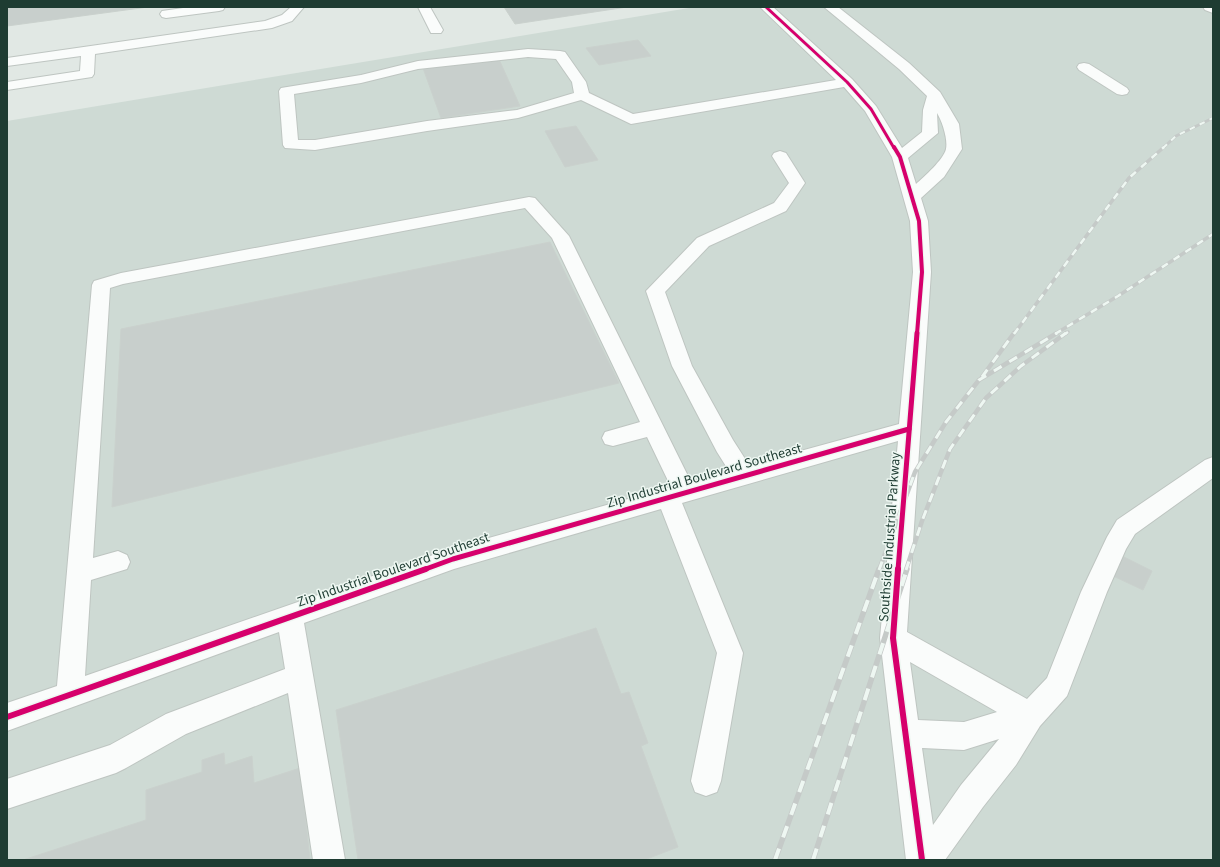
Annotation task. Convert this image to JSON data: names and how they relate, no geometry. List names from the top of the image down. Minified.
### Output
{"streets":{"street":["Zip Industrial Boulevard Southeast","Southside Industrial Parkway"]},"crossings":[["Zip Industrial Boulevard Southeast","Southside Industrial Parkway"]]}
